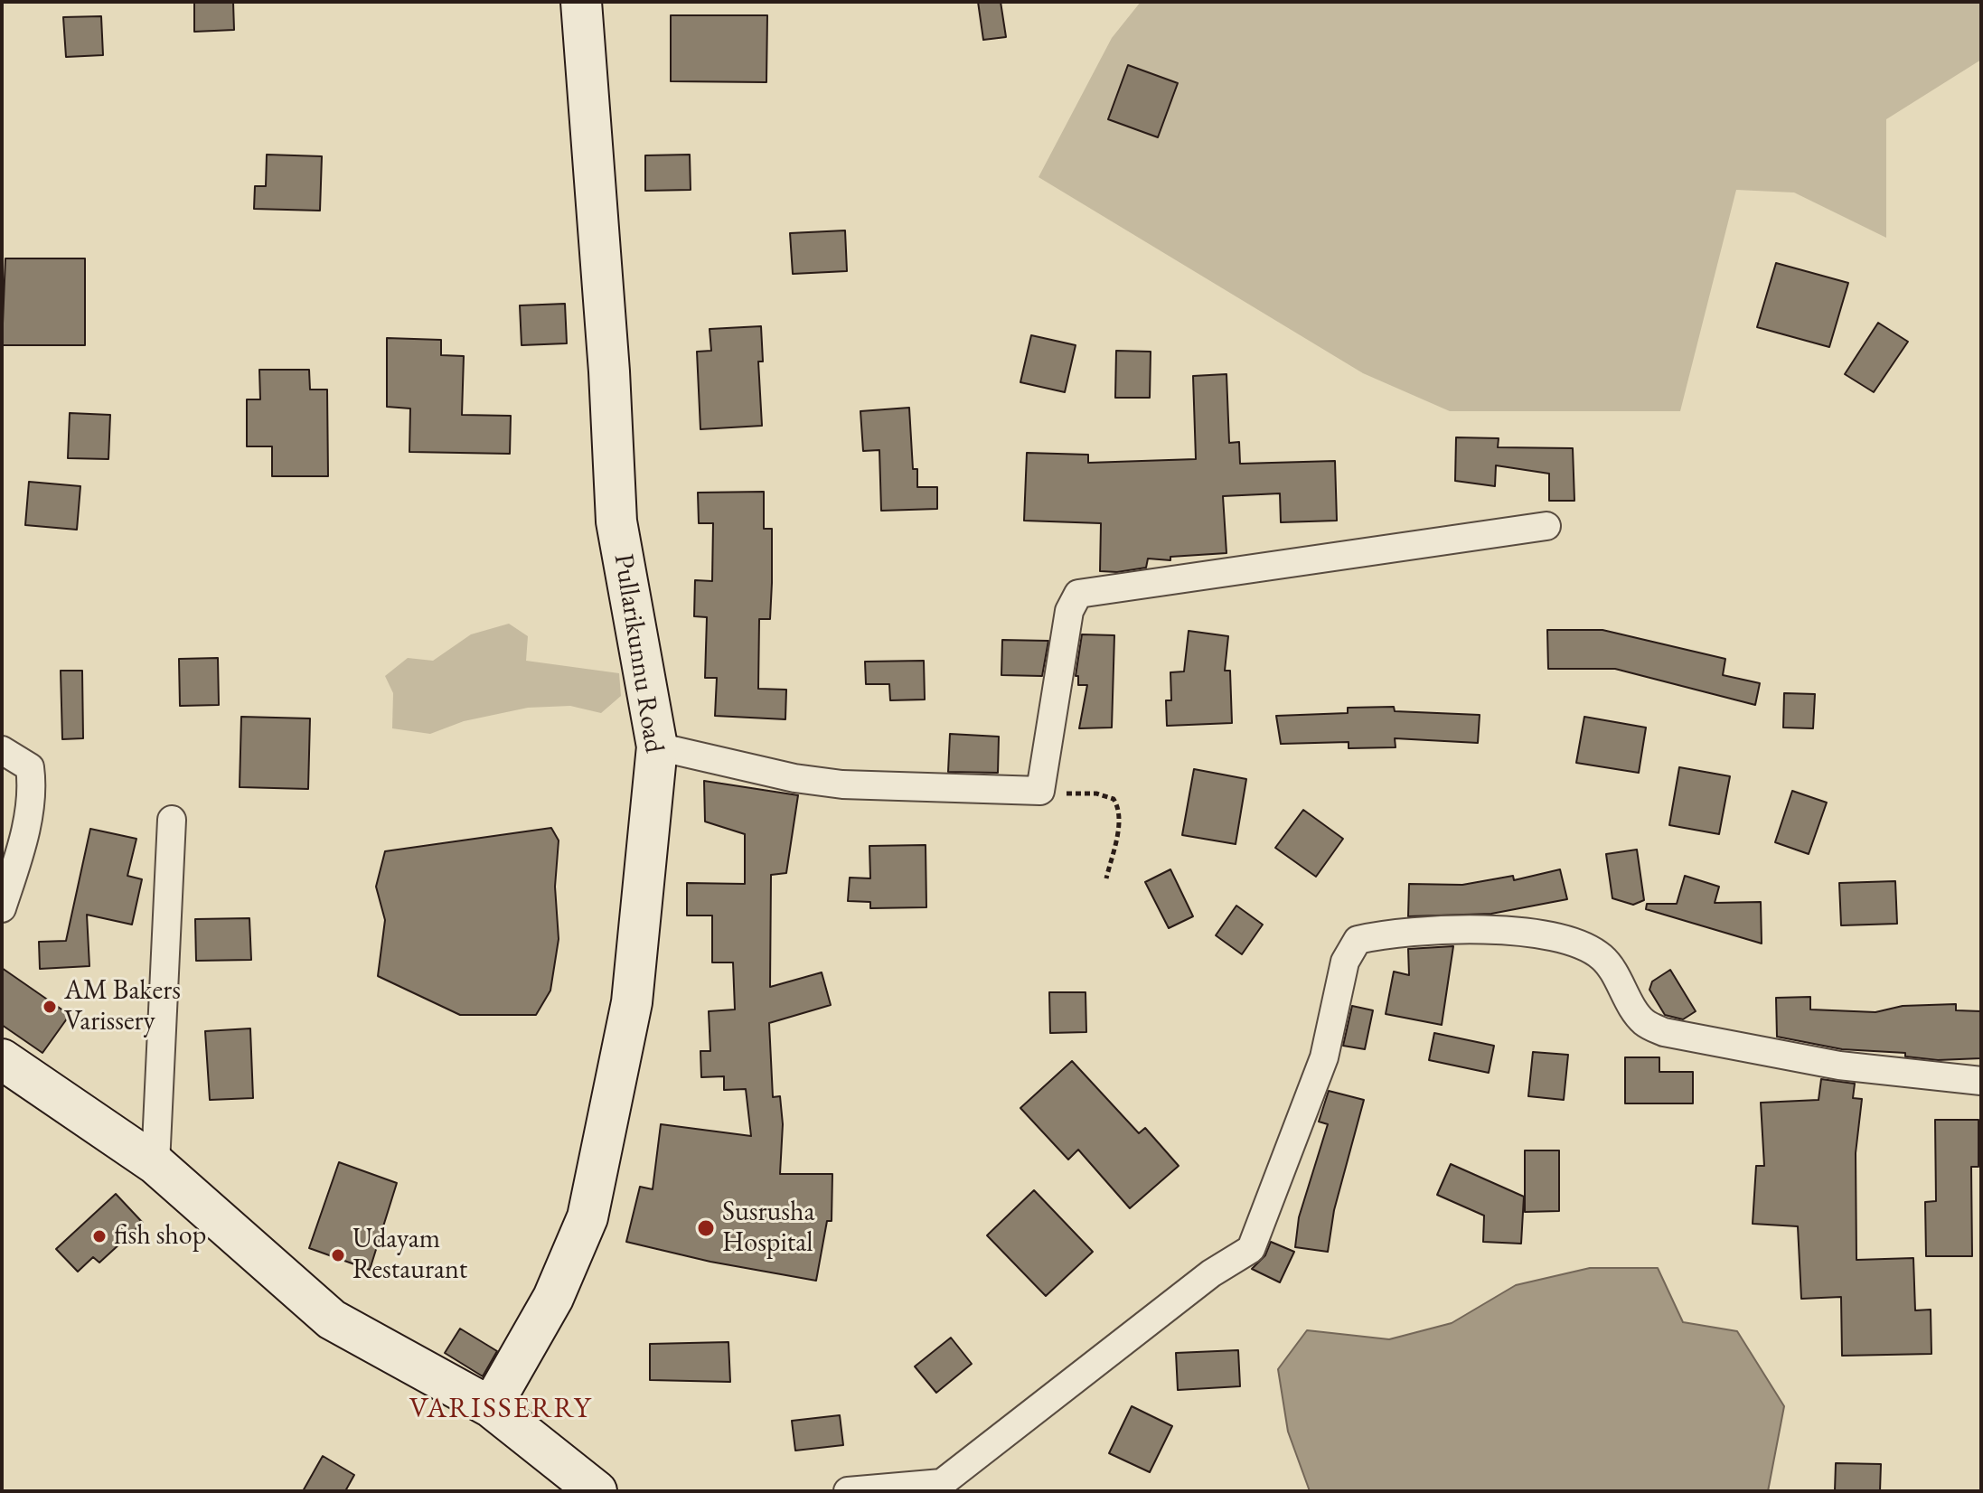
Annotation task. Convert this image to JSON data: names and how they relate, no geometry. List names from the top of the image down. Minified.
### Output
{"streets":{"main road":["Pullarikunnu Road"]},"districts":["VARISSERRY"],"places":["AM Bakers Varissery","Susrusha Hospital","fish shop","Udayam Restaurant"]}
